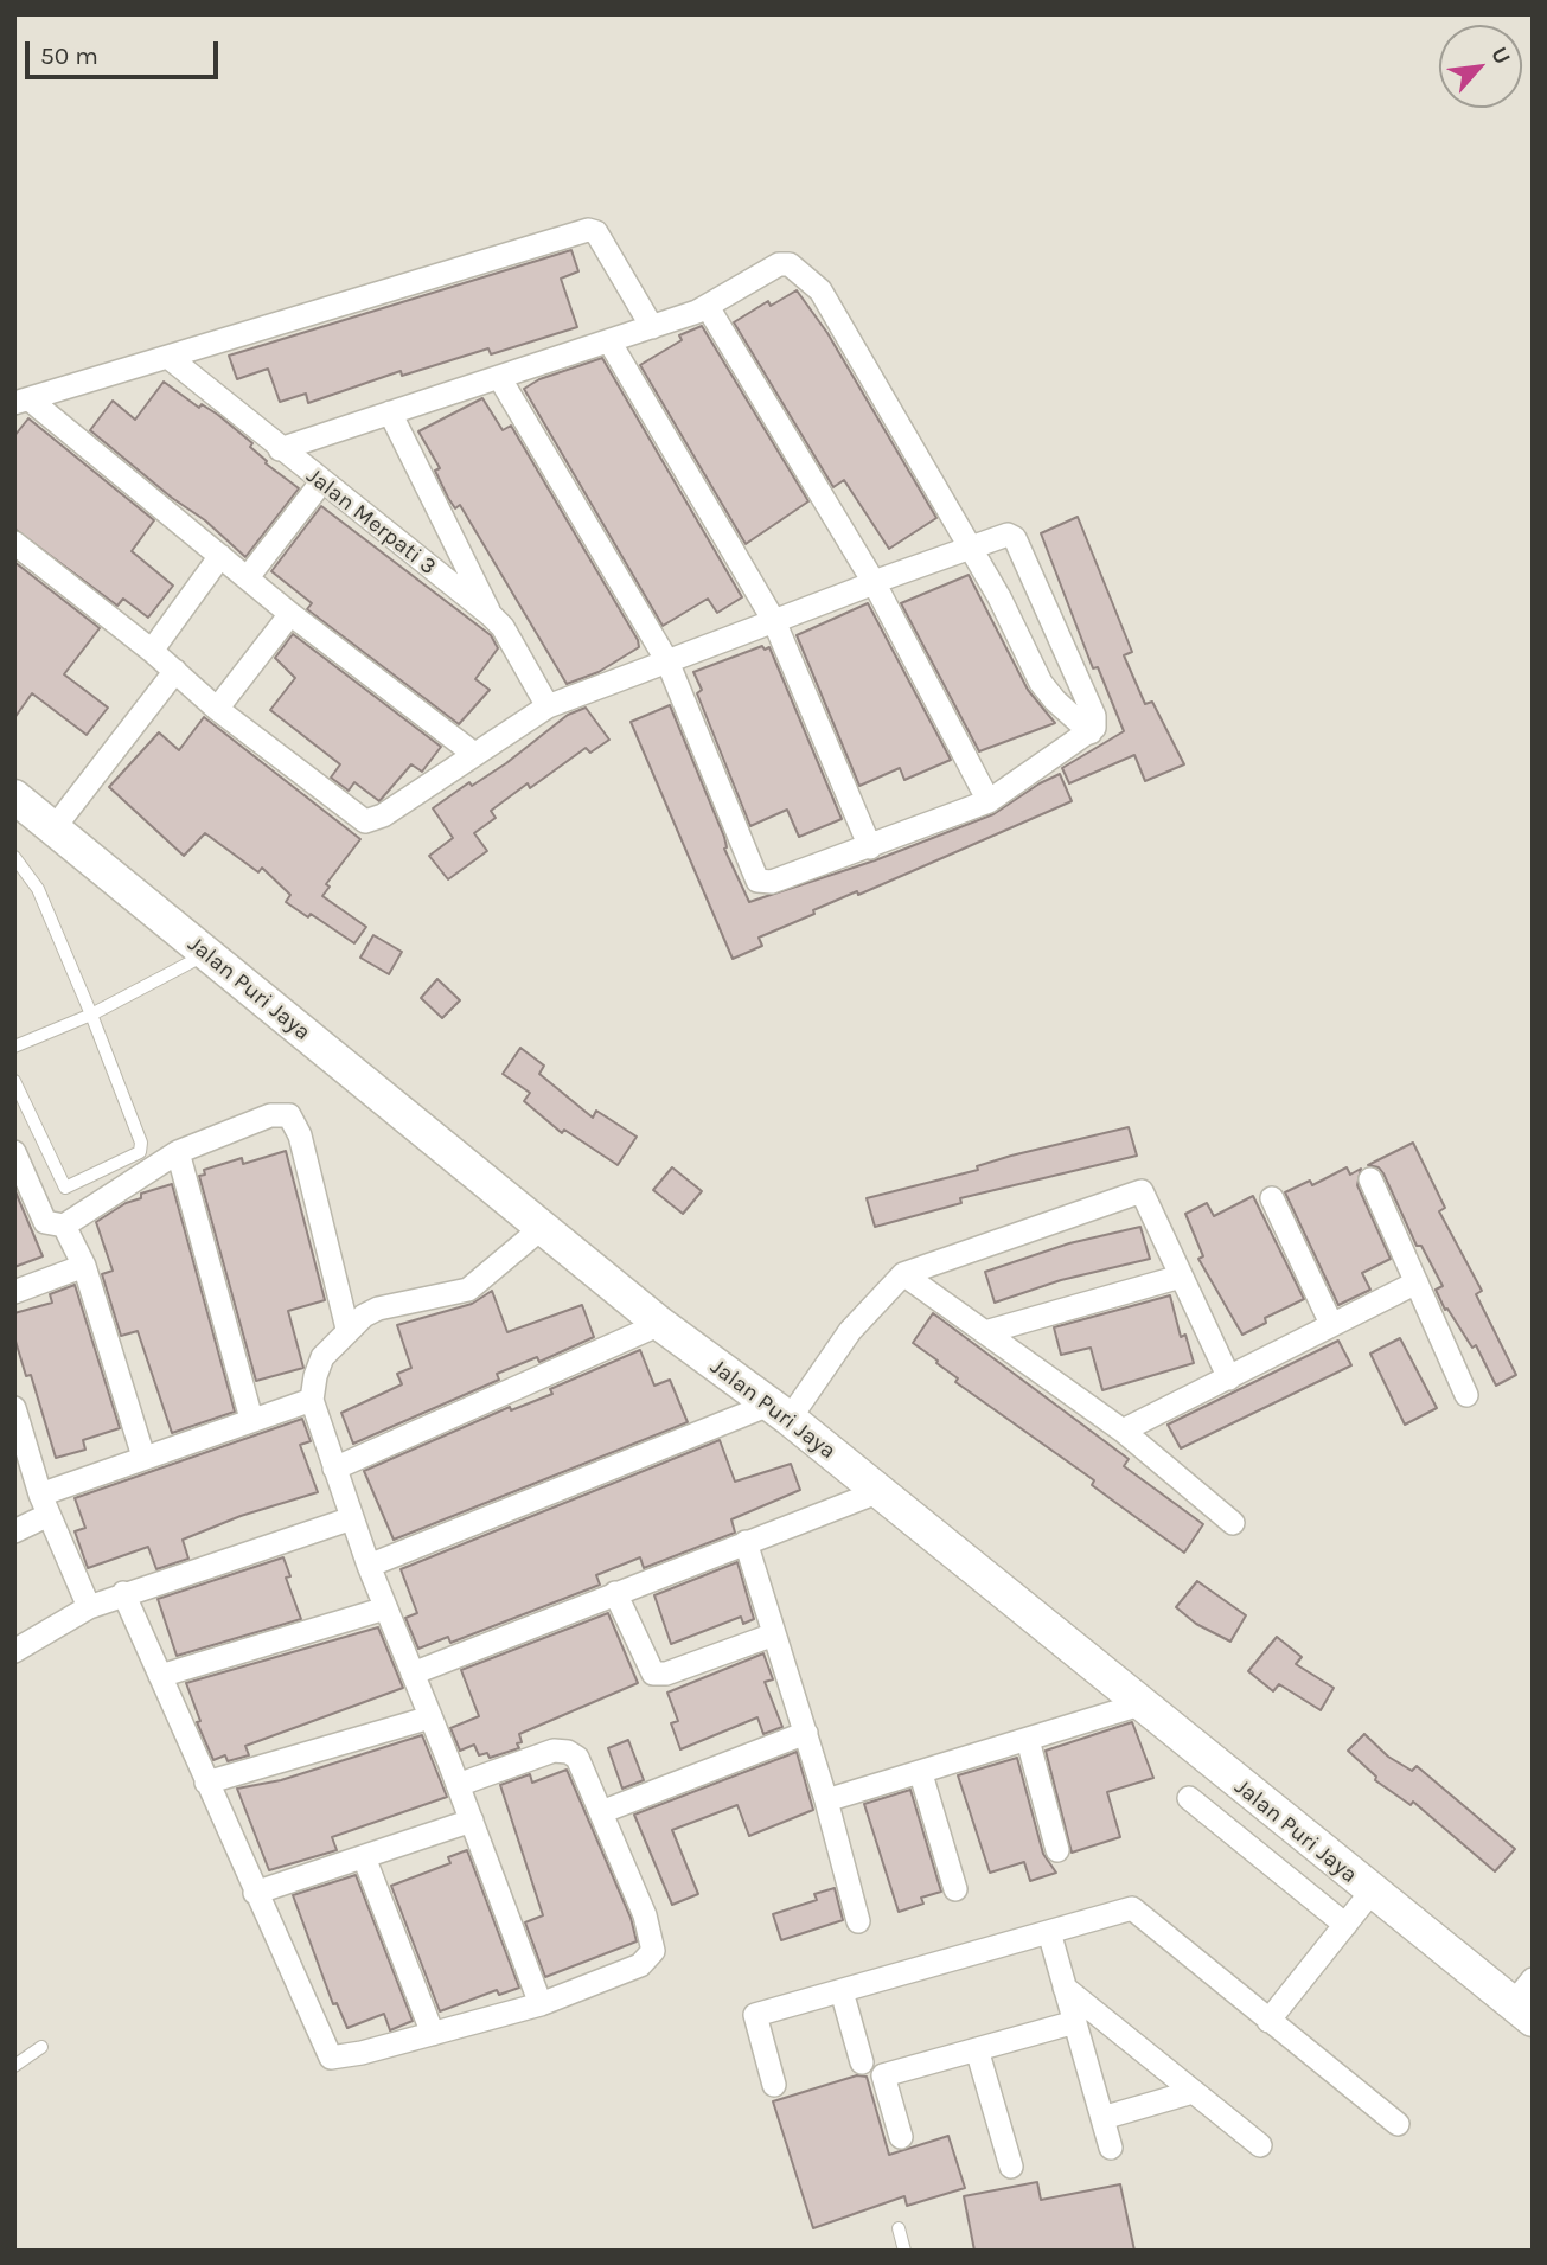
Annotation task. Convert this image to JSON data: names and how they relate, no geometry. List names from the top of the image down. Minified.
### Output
{"streets":{"street":["Jalan Merpati 3","Jalan Puri Jaya"]},"scale_bar":"50 m","north":"top right"}
